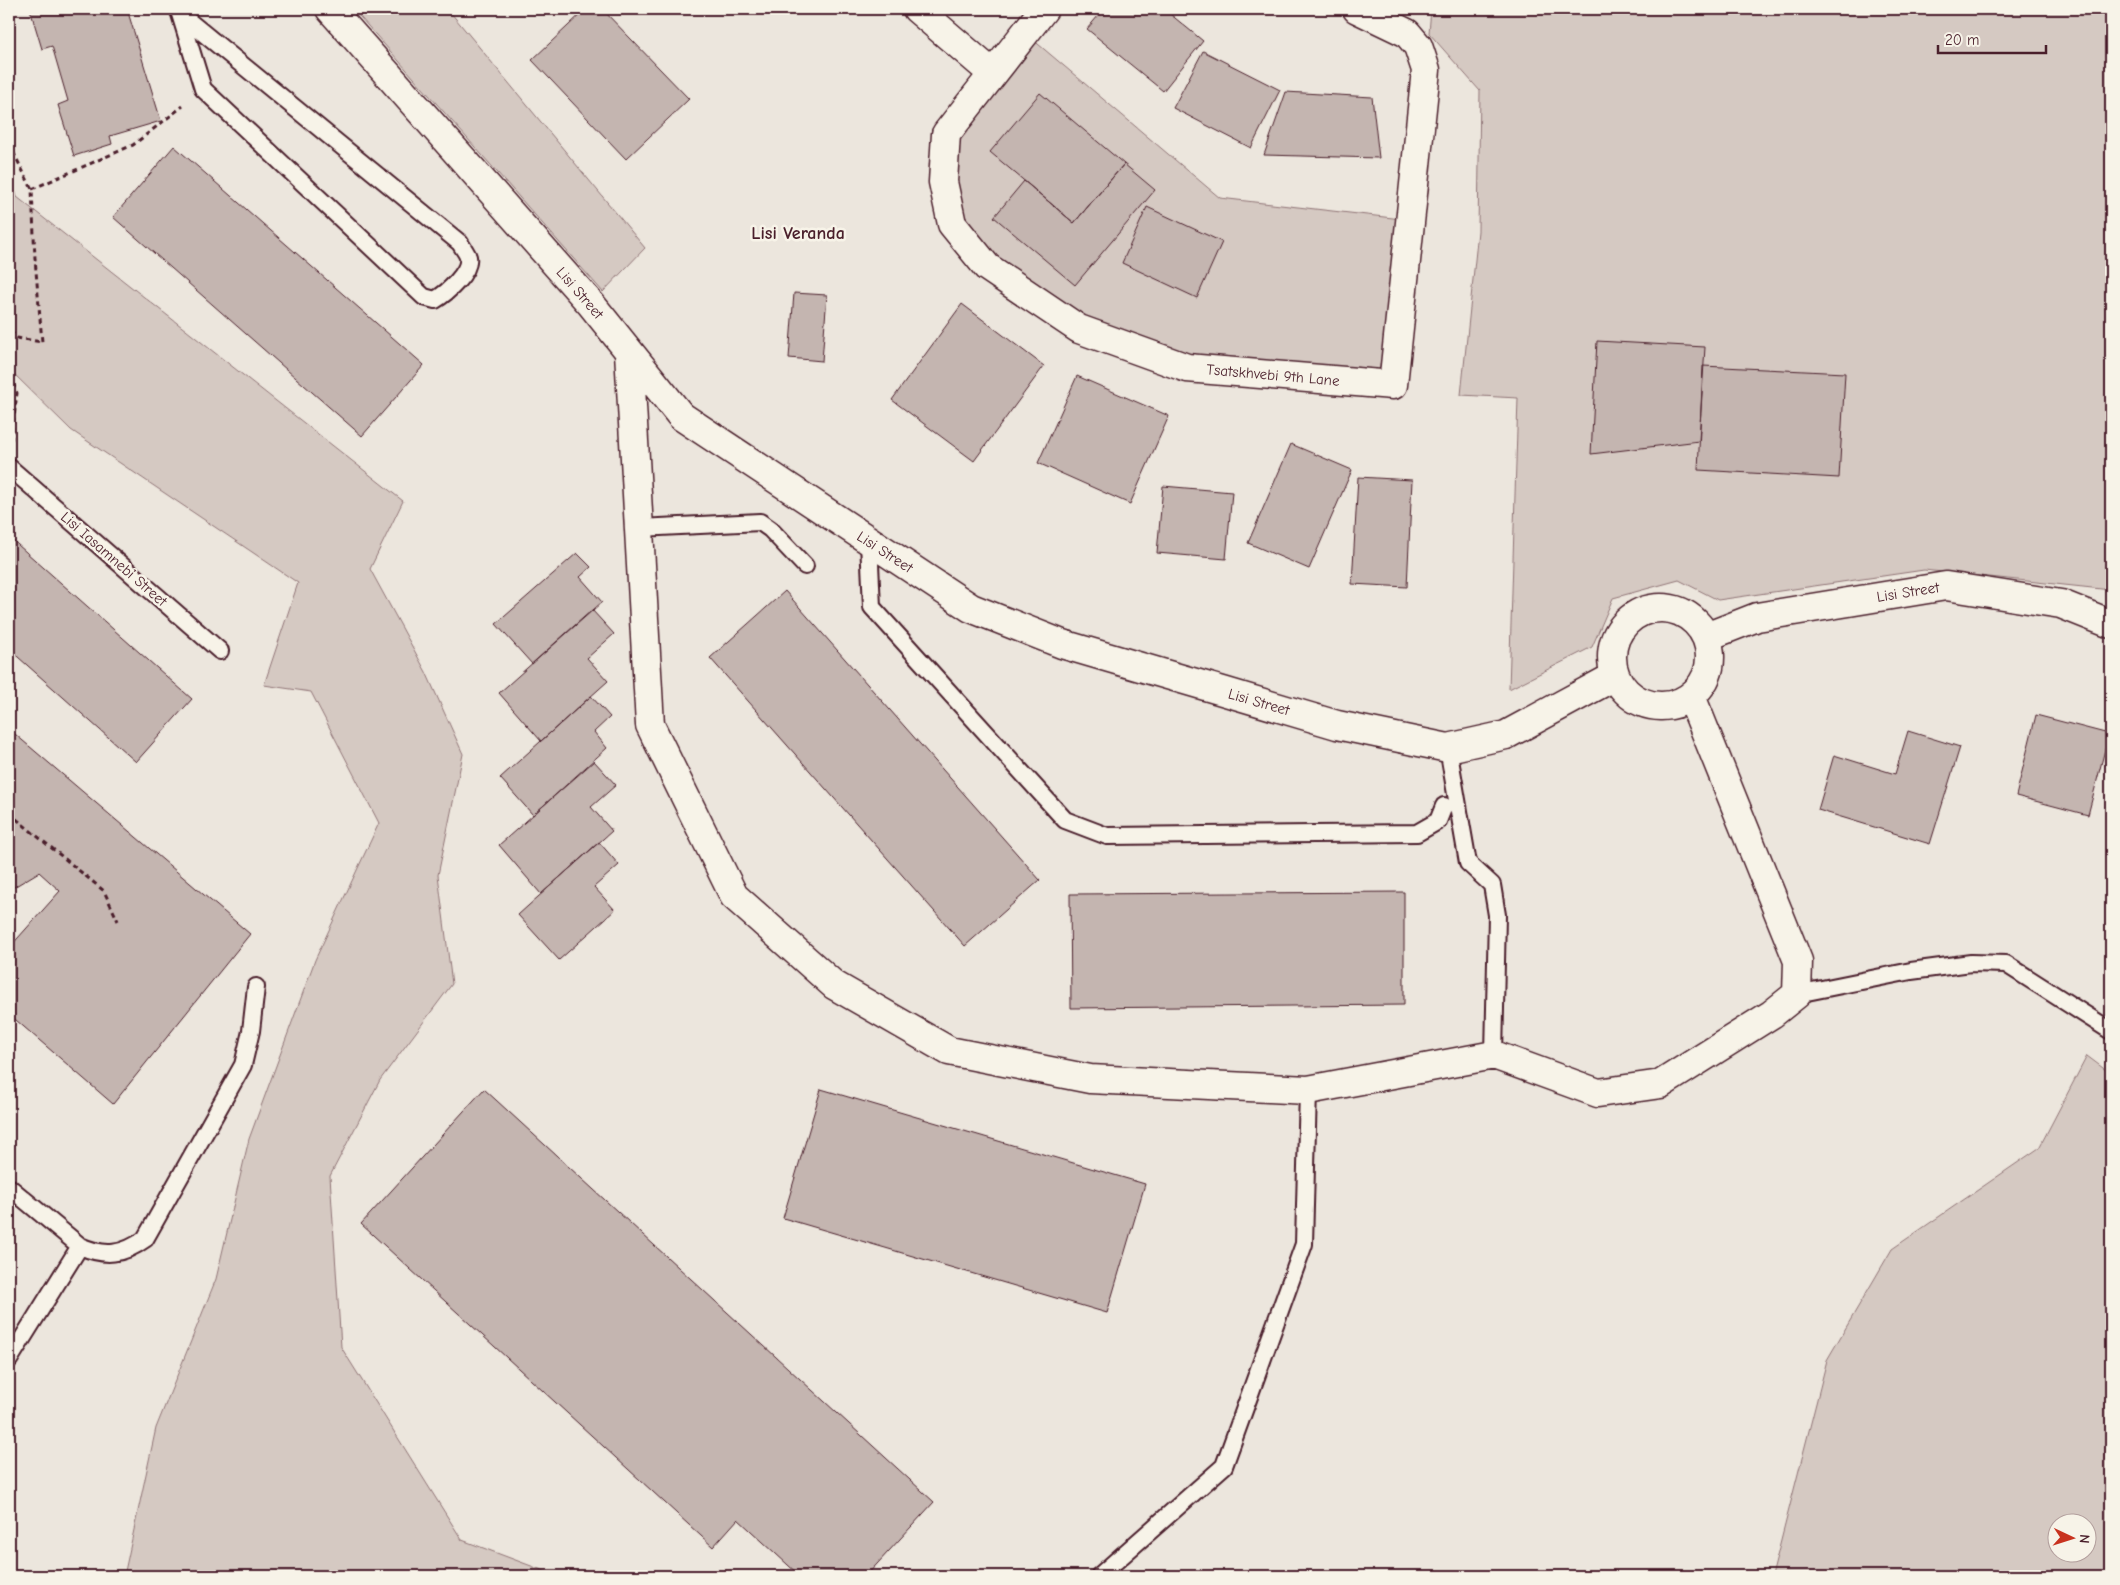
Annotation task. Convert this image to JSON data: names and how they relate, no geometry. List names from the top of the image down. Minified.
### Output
{"streets":{"street":["Lisi Street","Tsatskhvebi 9th Lane"],"lane":["Lisi Iasamnebi Street"]},"districts":["Lisi Veranda"],"scale_bar":"20 m","north":"right"}
